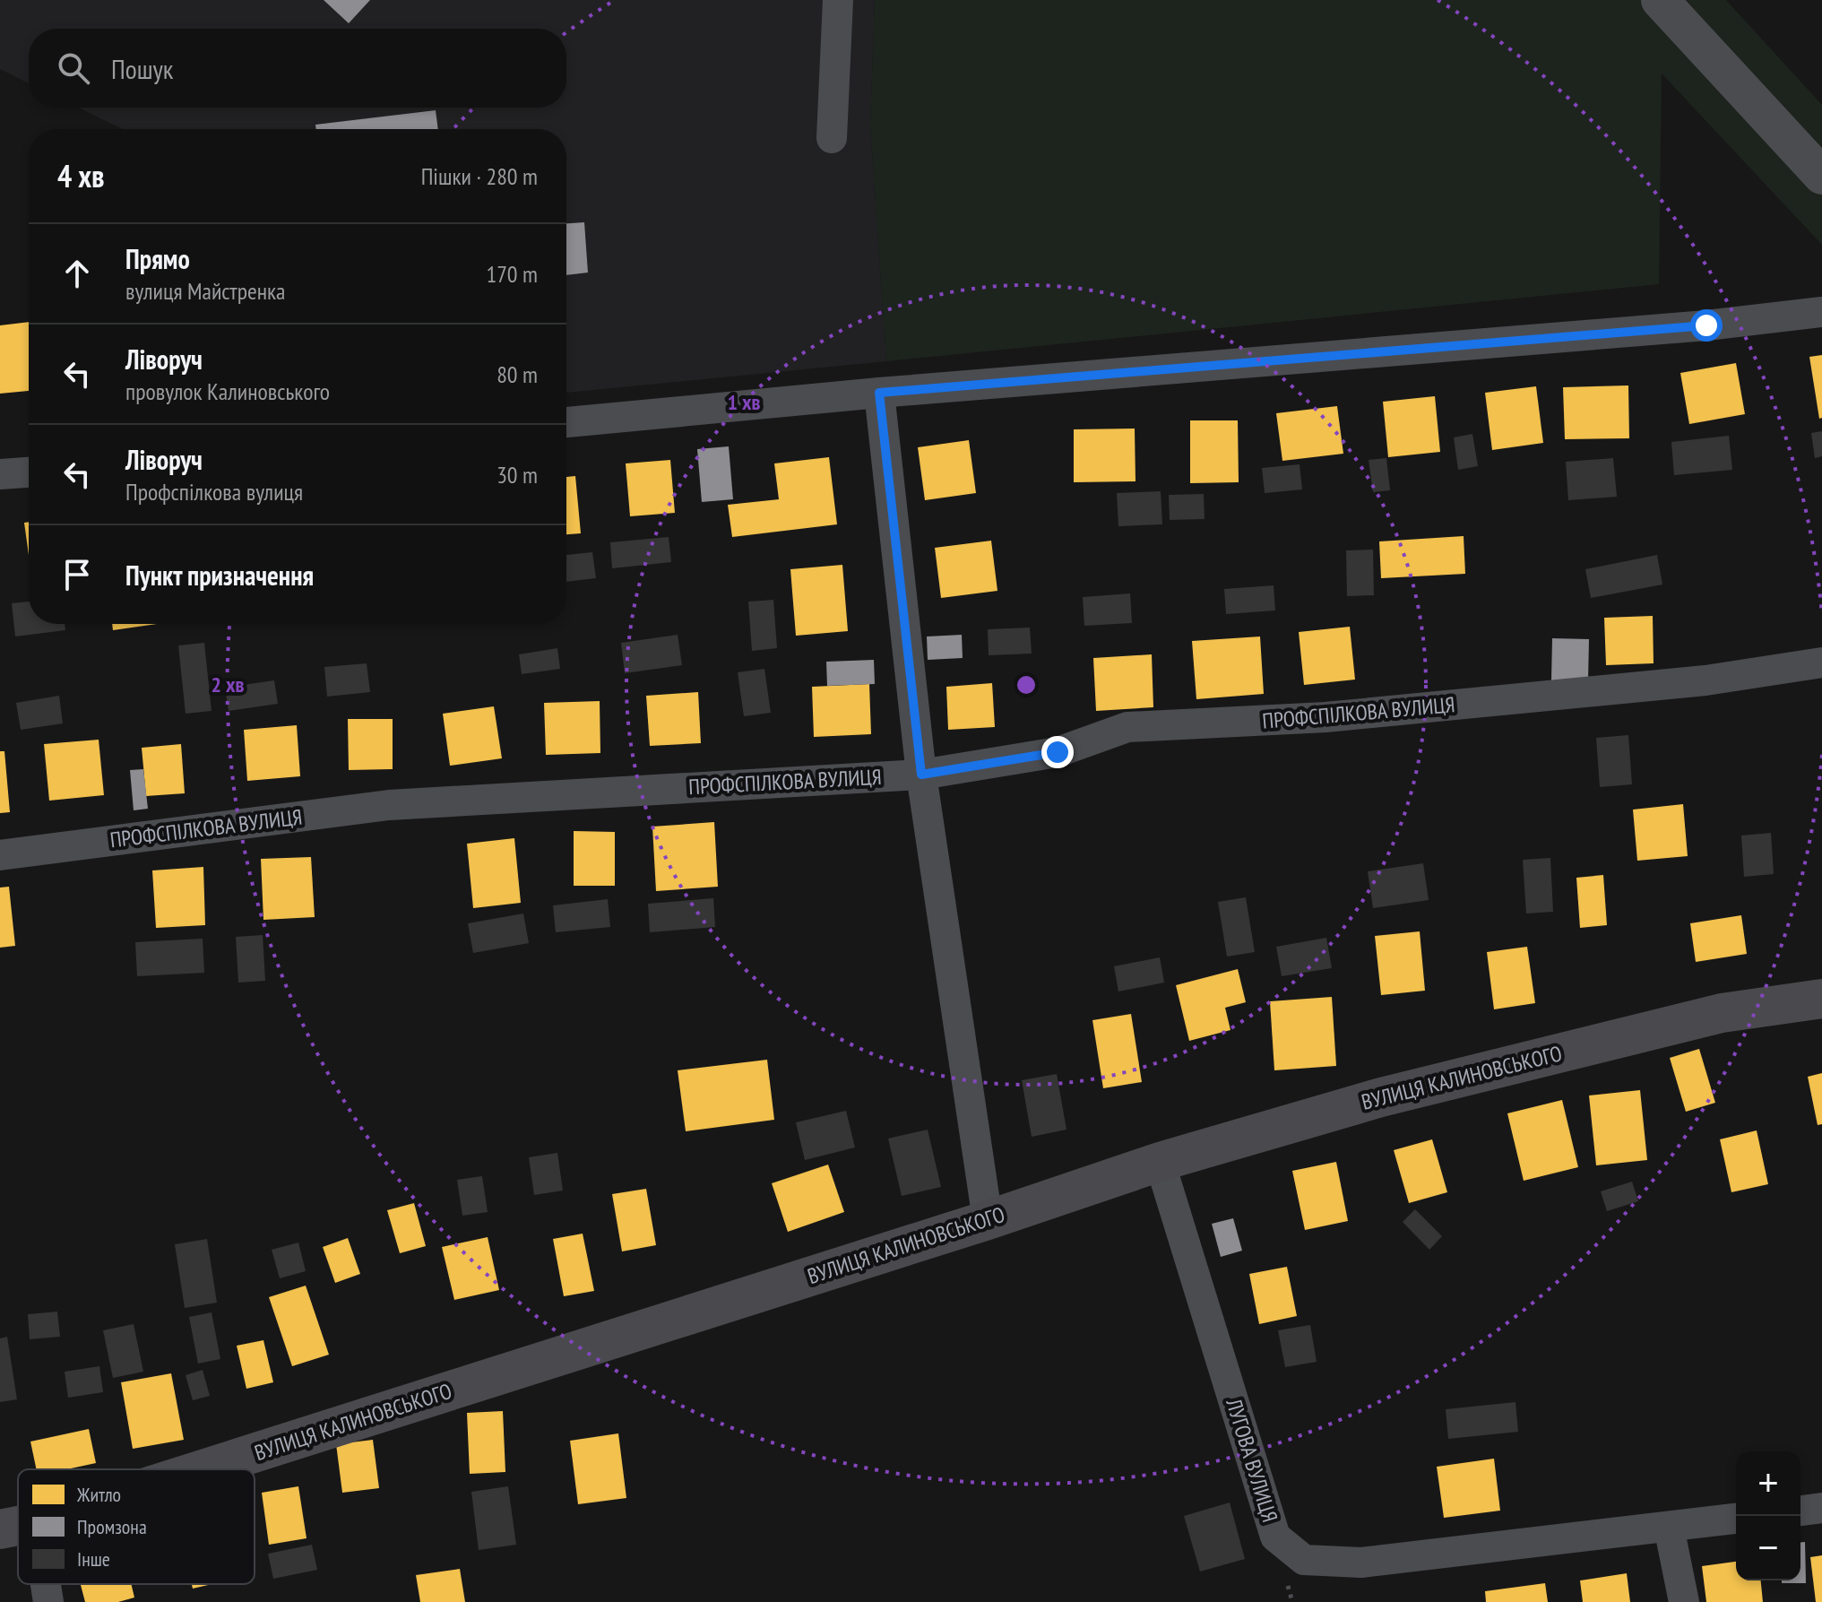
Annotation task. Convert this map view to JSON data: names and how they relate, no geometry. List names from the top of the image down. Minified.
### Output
{"streets":{"main road":["ВУЛИЦЯ КАЛИНОВСЬКОГО"],"street":["ПРОФСПІЛКОВА ВУЛИЦЯ","ЛУГОВА ВУЛИЦЯ"]},"crossings":[["ВУЛИЦЯ КАЛИНОВСЬКОГО","ЛУГОВА ВУЛИЦЯ"]],"legend":["Житло","Промзона","Інше"],"page":{"search":"Пошук","heading":["4 хв","Пішки · 280 m"],"list":[["Прямо","вулиця Майстренка","170 m"],["Ліворуч","провулок Калиновського","80 m"],["Ліворуч","Профспілкова вулиця","30 m"],"Пункт призначення"],"map_buttons":["+","−"]},"rings":["1 хв","2 хв"]}
